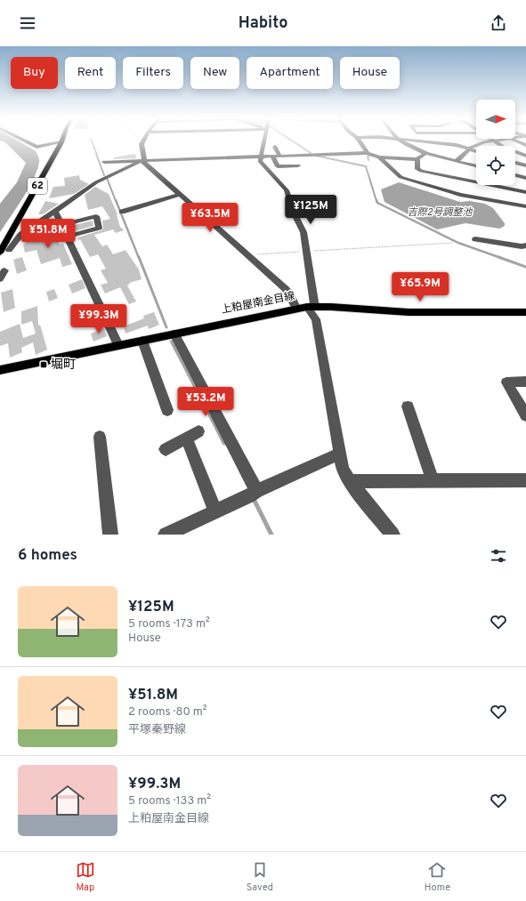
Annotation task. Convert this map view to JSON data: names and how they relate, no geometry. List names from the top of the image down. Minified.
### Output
{"streets":{"main road":["62","上粕屋南金目線"]},"water":["吉際2号調整池"],"places":{"transit":["堀町"]},"north":"right","page":{"header":"Habito","chip":["Buy","Rent","Filters","New","Apartment","House"],"price":["¥125M","¥63.5M","¥51.8M","¥65.9M","¥99.3M","¥53.2M"],"heading":"6 homes","list":[{"name":"¥125M","note":"5 rooms · 173 m² · House"},{"name":"¥51.8M","note":"2 rooms · 80 m² · 平塚秦野線"},{"name":"¥99.3M","note":"5 rooms · 133 m² · 上粕屋南金目線"}],"tabs":["Map","Saved","Home"]}}
